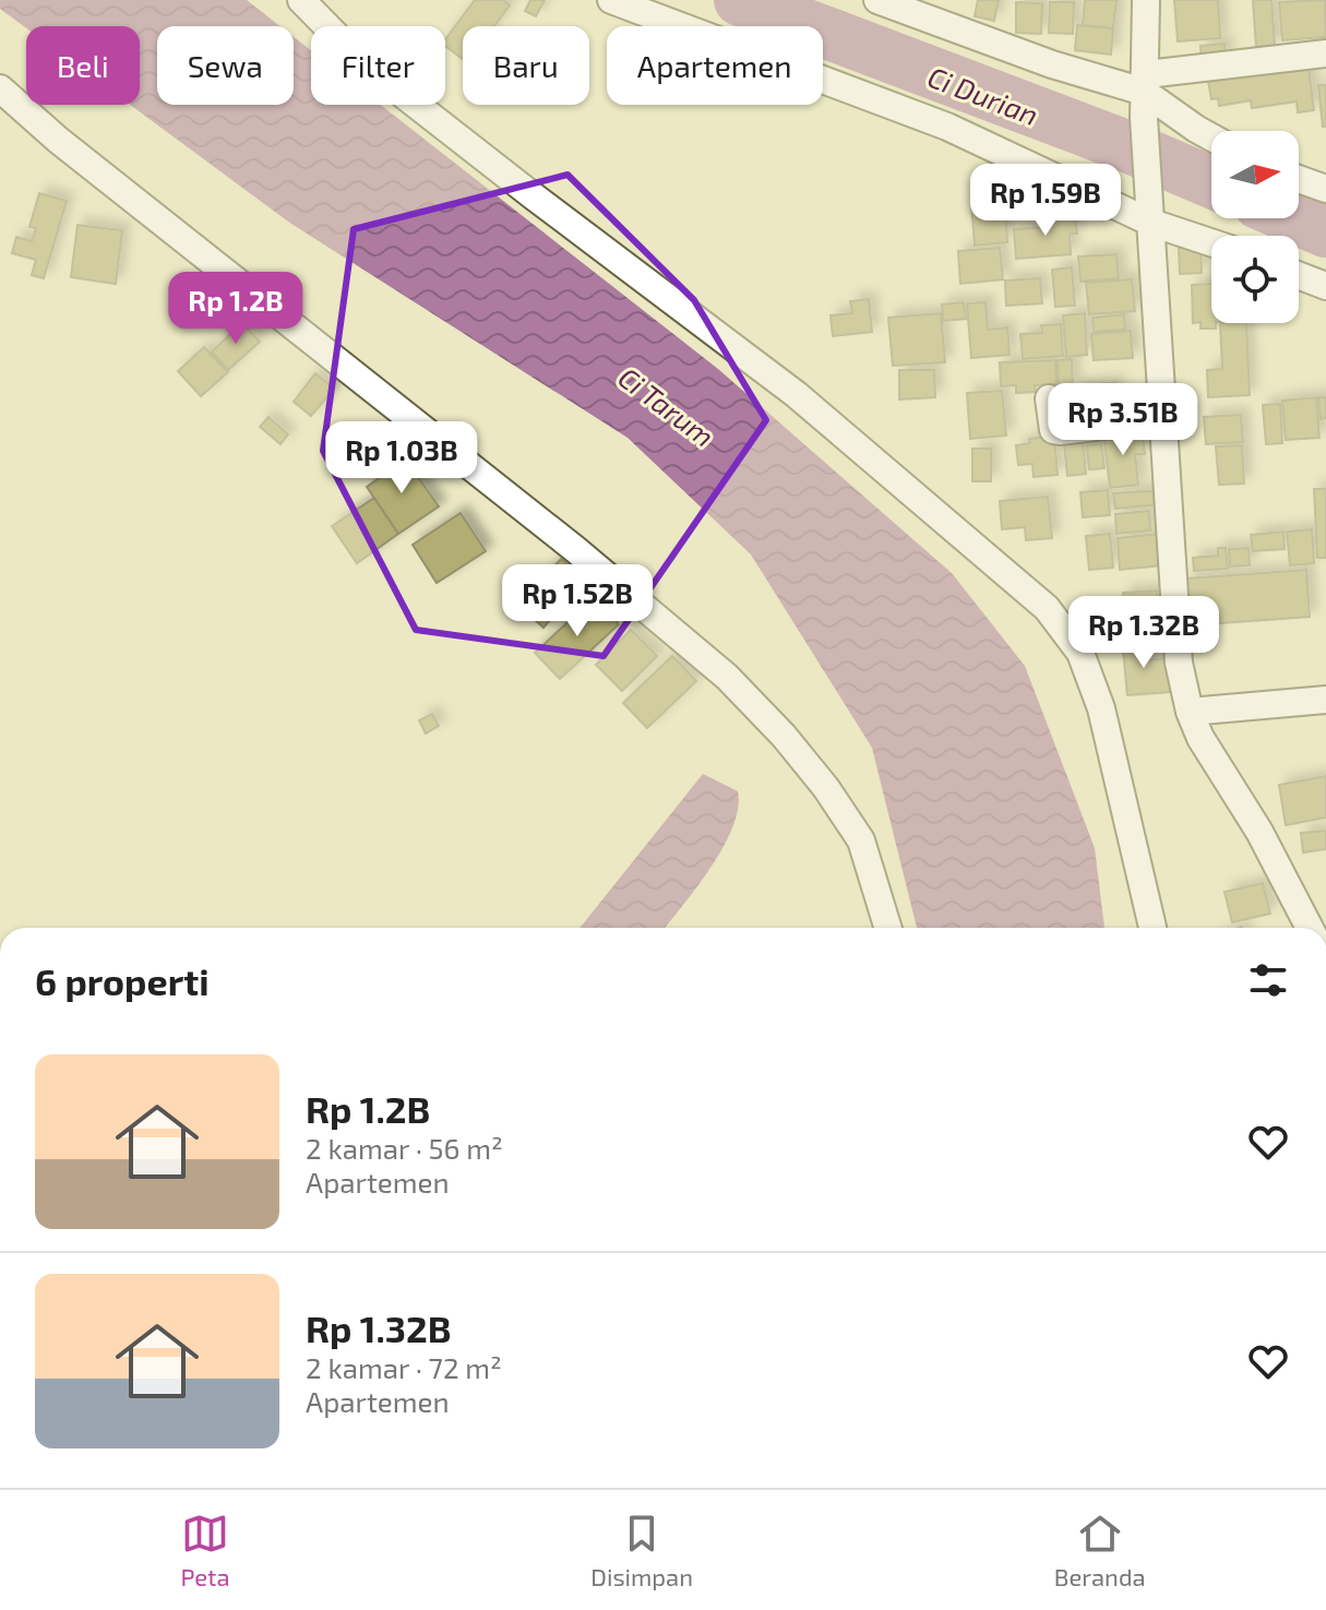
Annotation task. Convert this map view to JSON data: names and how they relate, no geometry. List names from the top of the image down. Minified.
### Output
{"water":["Ci Durian","Ci Tarum"],"north":"right","page":{"chip":["Beli","Sewa","Filter","Baru","Apartemen"],"price":["Rp 1.59B","Rp 1.2B","Rp 3.51B","Rp 1.03B","Rp 1.52B","Rp 1.32B"],"heading":"6 properti","list":[{"name":"Rp 1.2B","note":"2 kamar · 56 m² · Apartemen"},{"name":"Rp 1.32B","note":"2 kamar · 72 m² · Apartemen"}],"tabs":["Peta","Disimpan","Beranda"]}}
